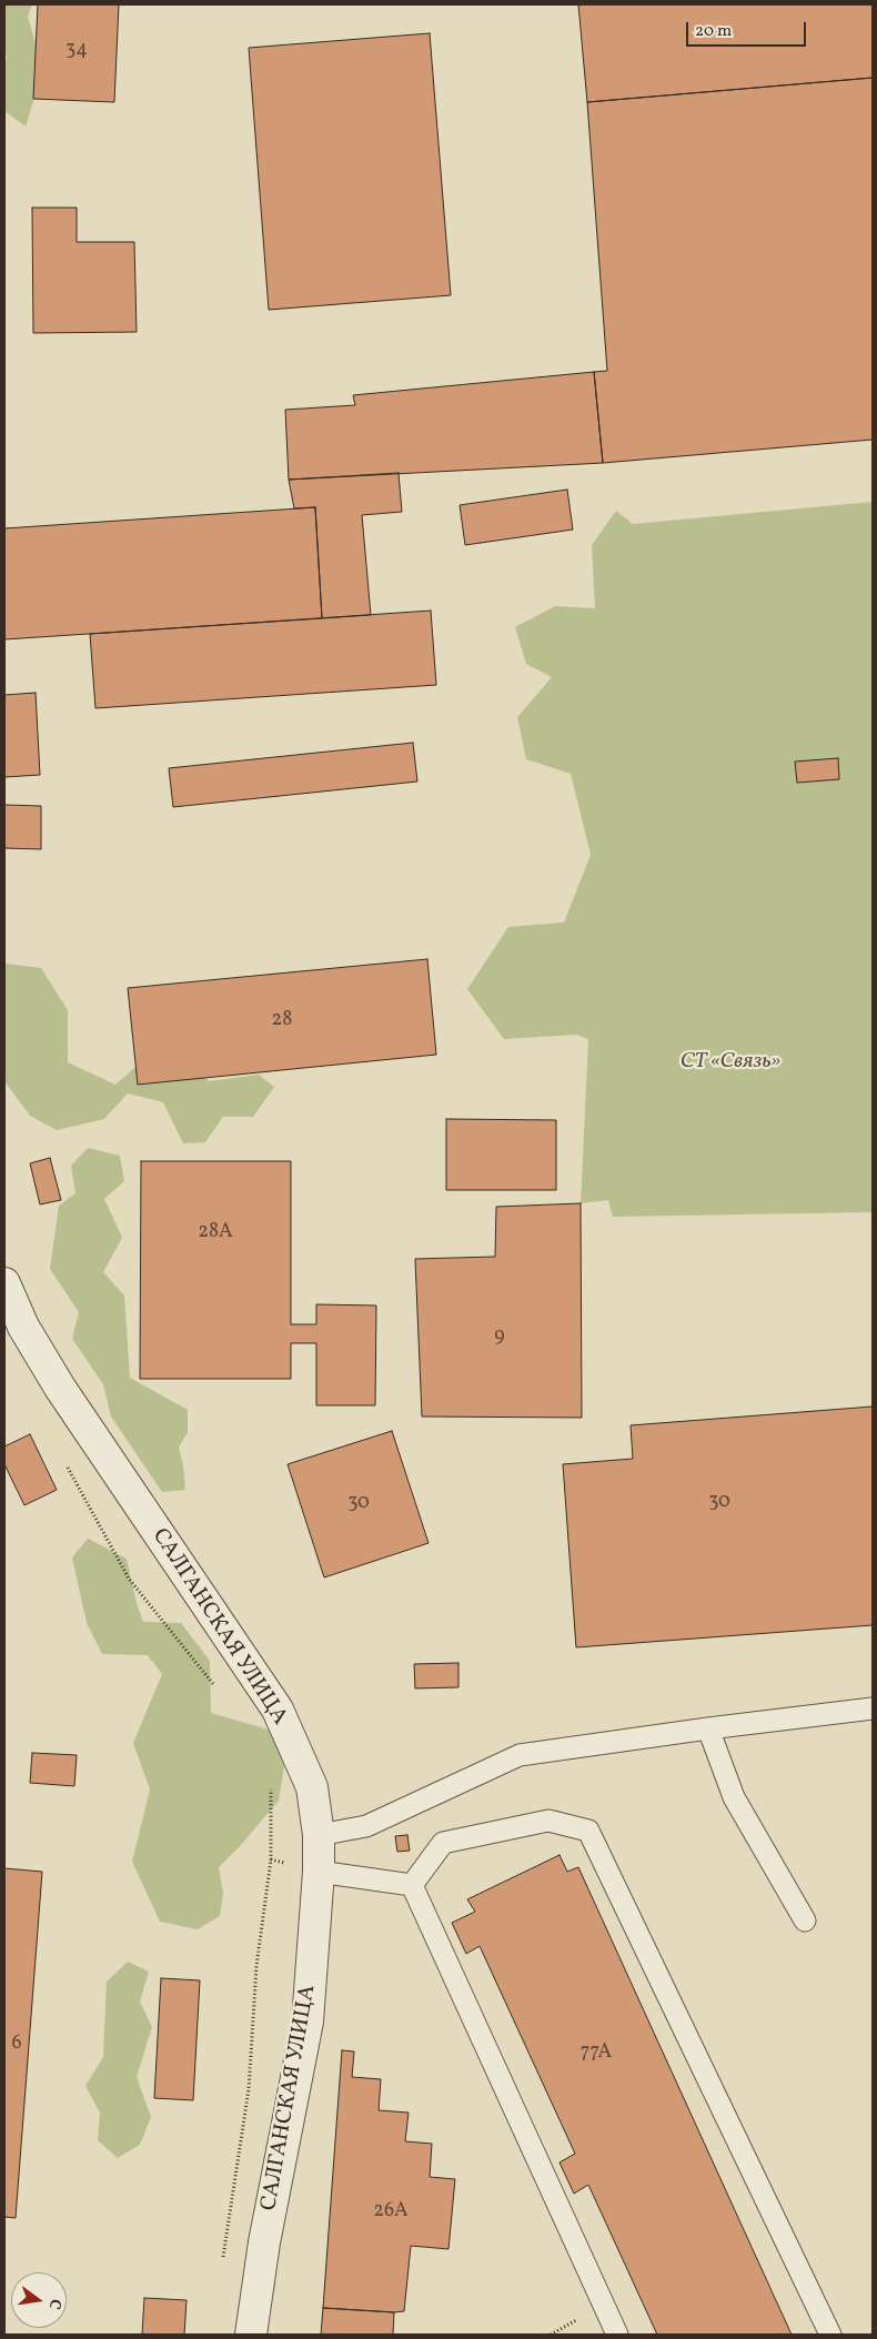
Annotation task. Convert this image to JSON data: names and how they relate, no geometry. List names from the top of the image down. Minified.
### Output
{"streets":{"street":["САЛГАНСКАЯ УЛИЦА"]},"parks":["СТ «Связь»"],"house_numbers":["34","28","28А","9","30","30","6","77А","26А"],"scale_bar":"20 m","north":"right"}
